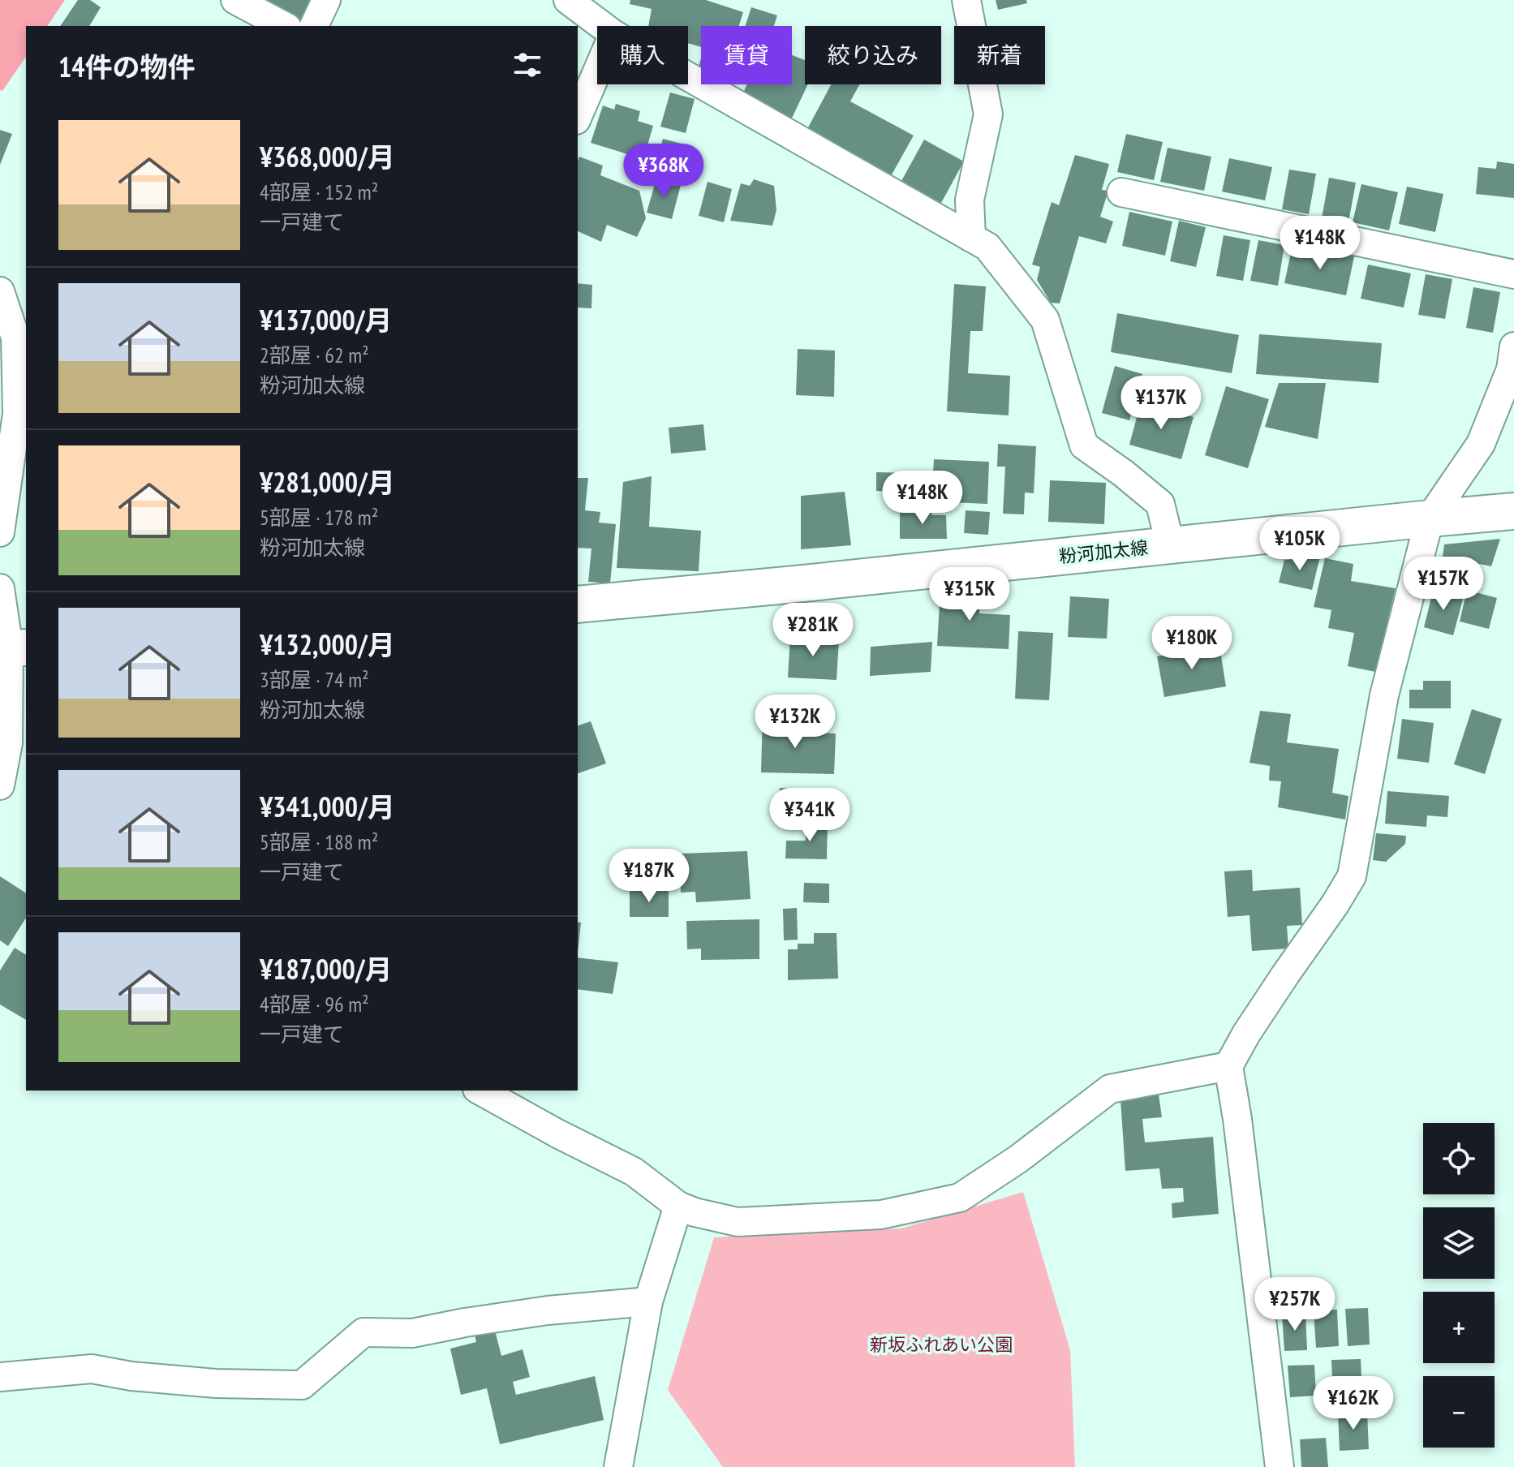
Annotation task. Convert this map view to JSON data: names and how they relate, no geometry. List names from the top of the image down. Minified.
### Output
{"streets":{"main road":["粉河加太線"]},"parks":["新坂ふれあい公園"],"page":{"chip":["購入","賃貸","絞り込み","新着"],"heading":"14件の物件","list":[{"name":"¥368,000/月","note":"4部屋 · 152 m² · 一戸建て"},{"name":"¥137,000/月","note":"2部屋 · 62 m² · 粉河加太線"},{"name":"¥281,000/月","note":"5部屋 · 178 m² · 粉河加太線"},{"name":"¥132,000/月","note":"3部屋 · 74 m² · 粉河加太線"},{"name":"¥341,000/月","note":"5部屋 · 188 m² · 一戸建て"},{"name":"¥187,000/月","note":"4部屋 · 96 m² · 一戸建て"}],"price":["¥368K","¥148K","¥137K","¥148K","¥105K","¥157K","¥315K","¥281K","¥180K","¥132K","¥341K","¥187K","¥257K","¥162K"],"map_buttons":["+","−"]}}
